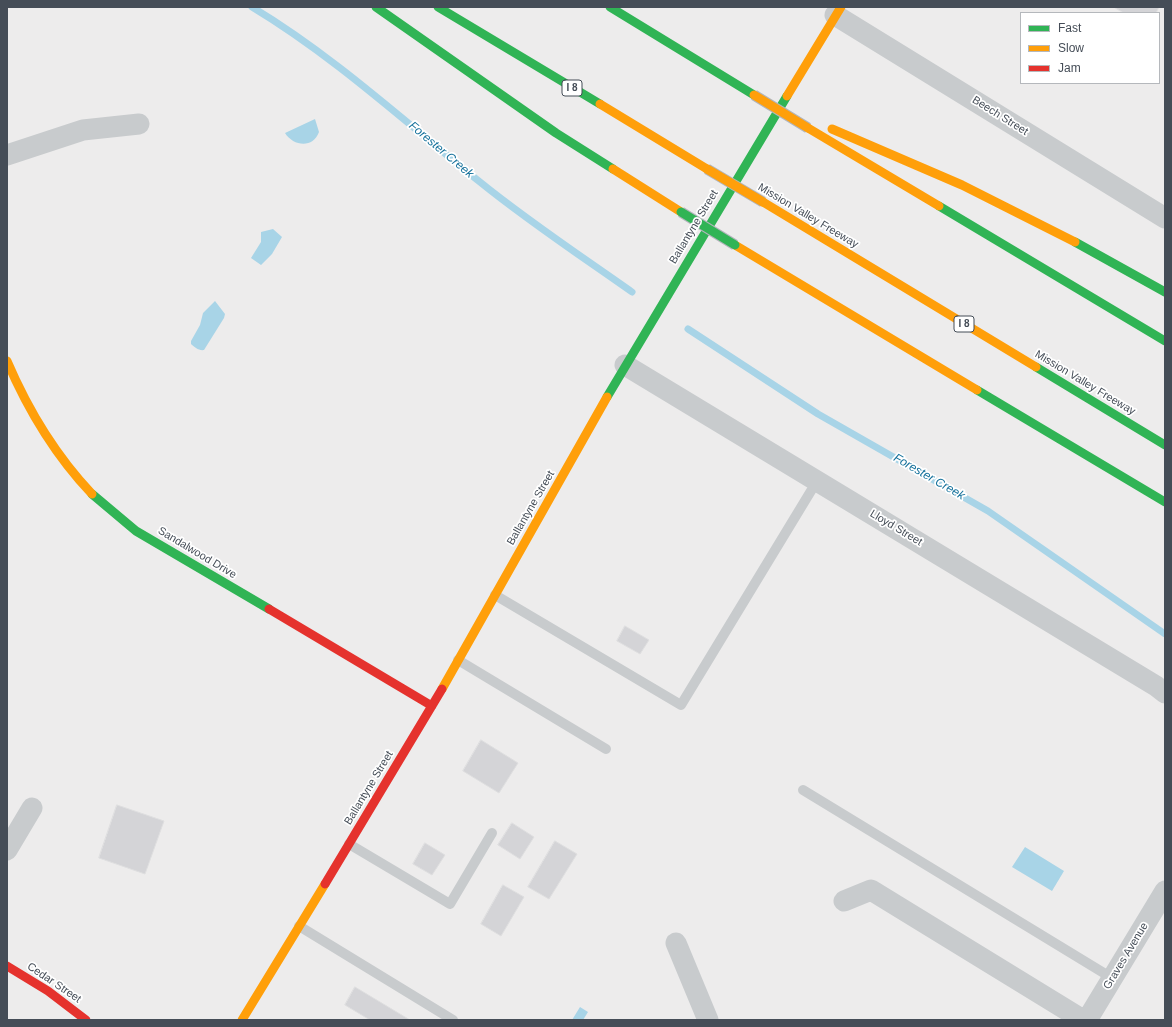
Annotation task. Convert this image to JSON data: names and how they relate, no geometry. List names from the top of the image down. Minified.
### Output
{"streets":{"main road":["I 8","Mission Valley Freeway","Ballantyne Street","Sandalwood Drive","Cedar Street"],"street":["Beech Street","Lloyd Street","Graves Avenue"]},"crossings":[["Beech Street","Ballantyne Street"],["Ballantyne Street","Lloyd Street"],["Ballantyne Street","Sandalwood Drive"]],"water":["Forester Creek"],"legend":["Fast","Slow","Jam"]}
